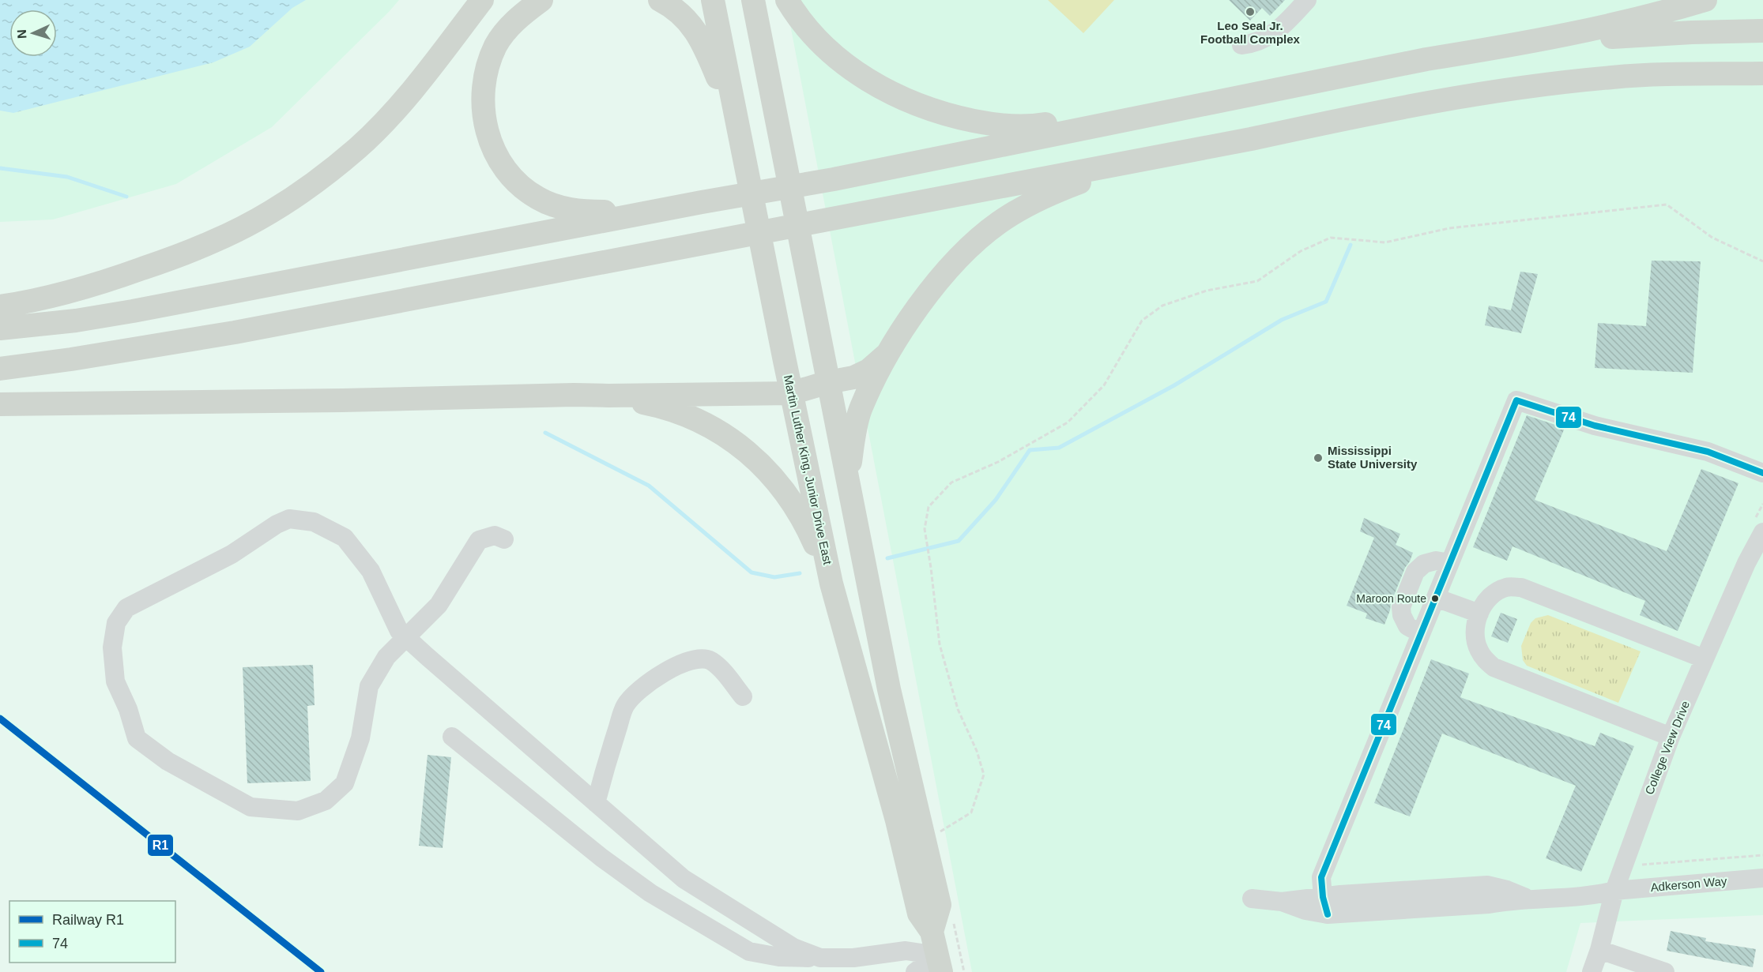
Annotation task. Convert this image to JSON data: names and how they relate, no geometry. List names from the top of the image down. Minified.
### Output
{"streets":{"main road":["Martin Luther King, Junior Drive East"],"street":["College View Drive","Adkerson Way"]},"crossings":[["College View Drive","Adkerson Way"]],"places":["Leo Seal Jr. Football Complex","Mississippi State University","Maroon Route"],"lines":["transit line 74","rail line R1"],"legend":["Railway R1","74"],"north":"left"}
